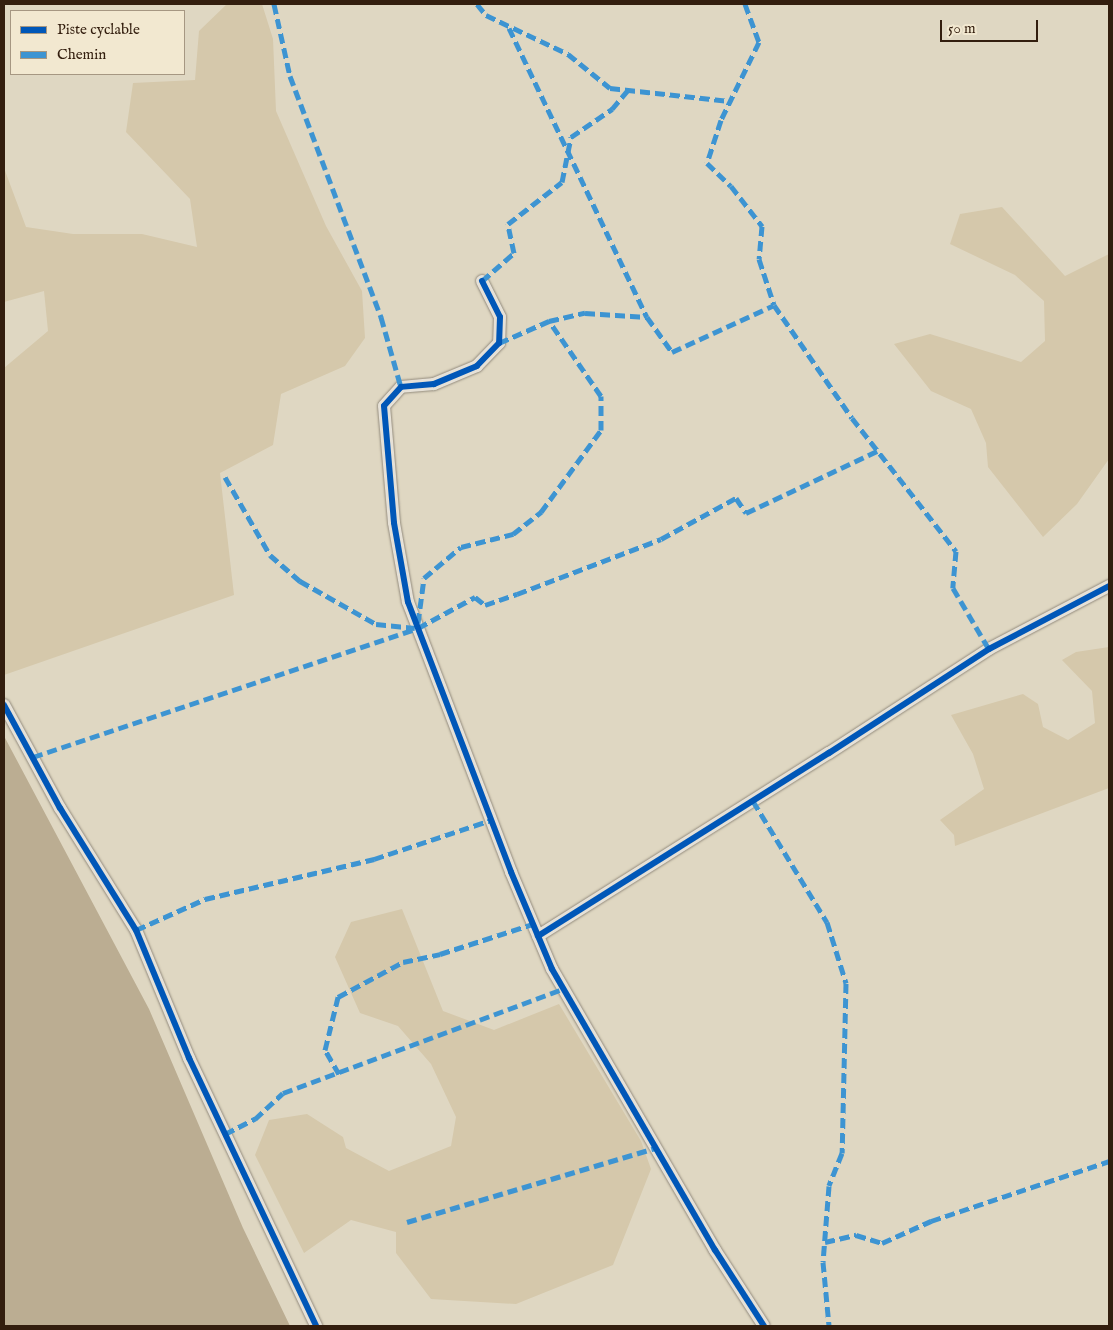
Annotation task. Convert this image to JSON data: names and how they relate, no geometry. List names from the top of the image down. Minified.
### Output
{"legend":["Piste cyclable","Chemin"],"scale_bar":"50 m"}
